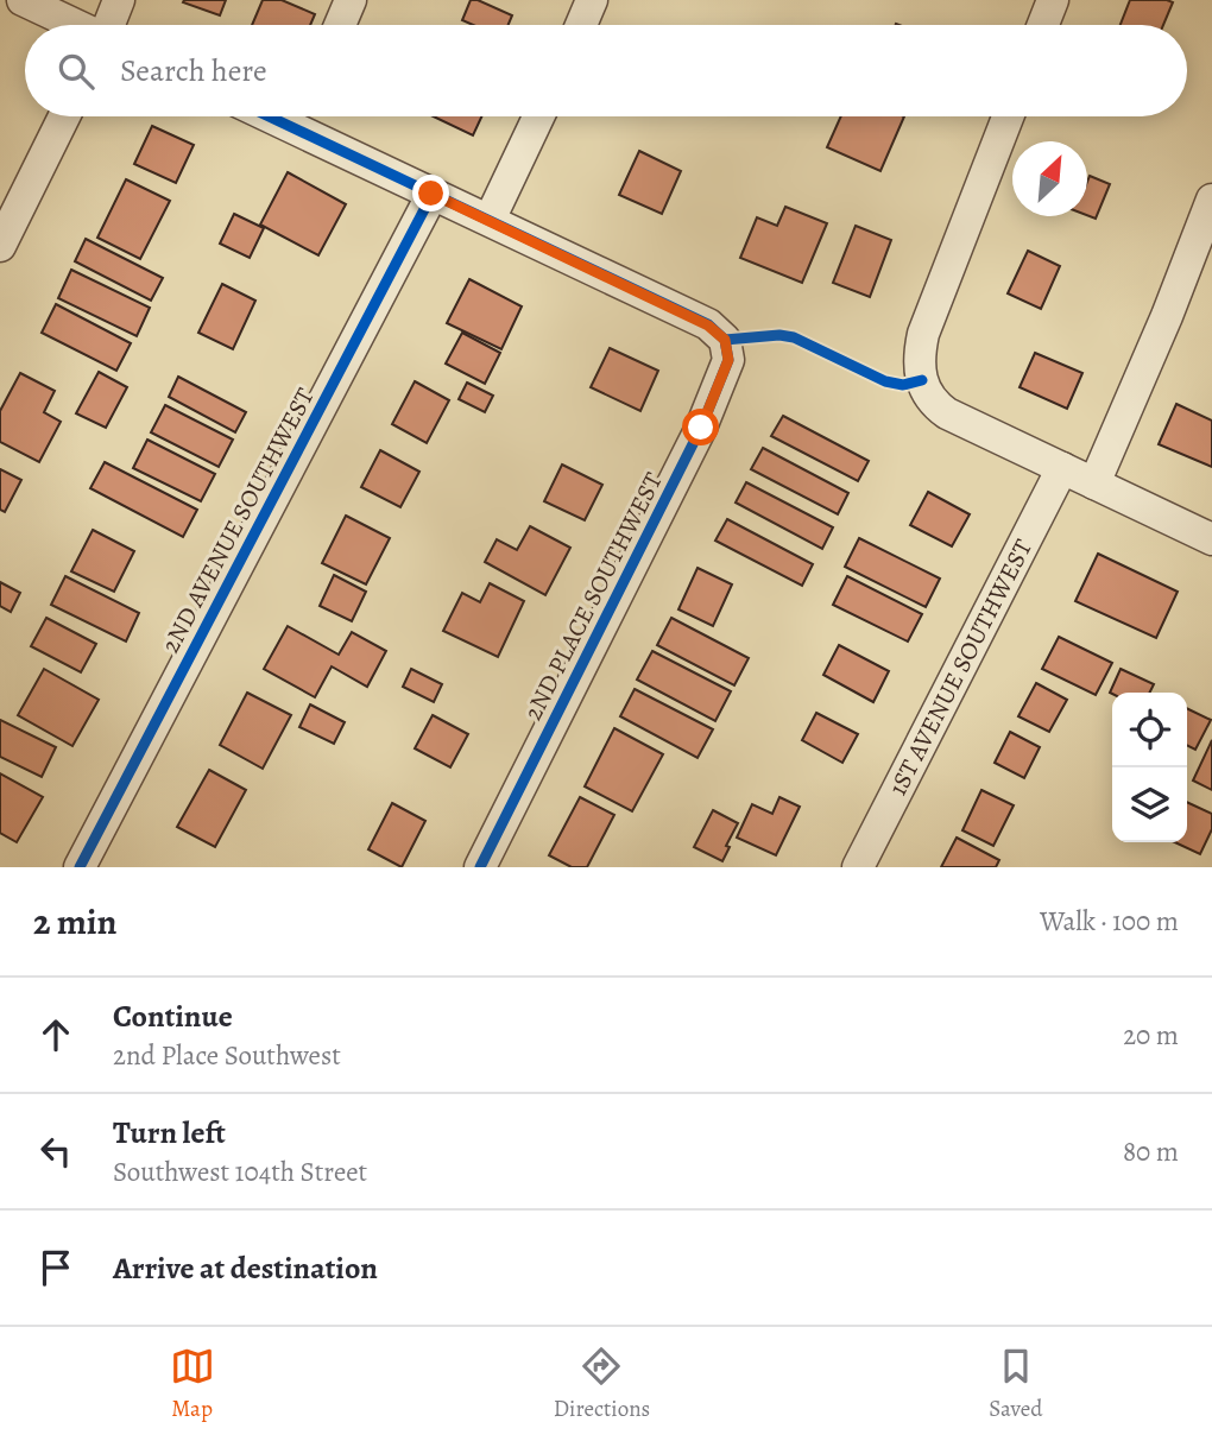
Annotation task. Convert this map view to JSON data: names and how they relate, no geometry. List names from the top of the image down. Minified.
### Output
{"streets":{"street":["2ND AVENUE SOUTHWEST","2ND PLACE SOUTHWEST","1ST AVENUE SOUTHWEST"]},"north":"top right","page":{"search":"Search here","heading":["2 min","Walk · 100 m"],"list":[["Continue","2nd Place Southwest","20 m"],["Turn left","Southwest 104th Street","80 m"],"Arrive at destination"],"nav":["Map","Directions","Saved"]}}
